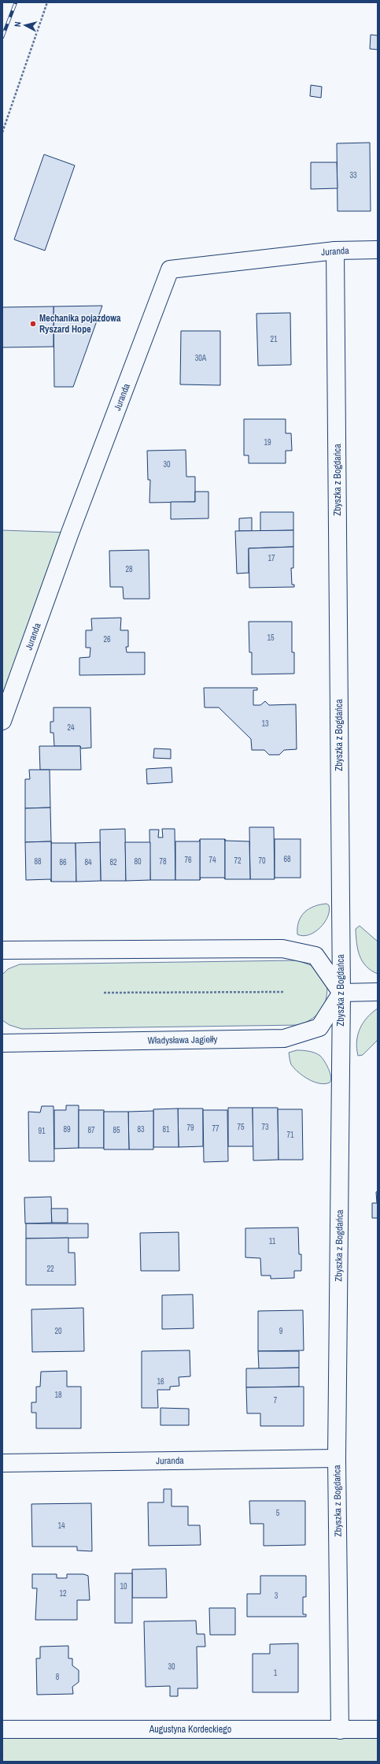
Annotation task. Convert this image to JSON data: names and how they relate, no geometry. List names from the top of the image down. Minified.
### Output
{"streets":{"street":["Juranda","Zbyszka z Bogdańca","Władysława Jagiełły","Augustyna Kordeckiego"]},"crossings":[["Juranda","Zbyszka z Bogdańca"],["Zbyszka z Bogdańca","Władysława Jagiełły"],["Zbyszka z Bogdańca","Augustyna Kordeckiego"]],"places":["Mechanika pojazdowa Ryszard Hope"],"house_numbers":["33","21","30A","19","30","17","28","15","26","13","24","68","76","74","72","70","88","80","78","86","84","82","75","73","79","77","89","83","81","87","85","91","71","11","22","20","9","16","18","7","5","14","10","12","3","30","1","8"],"north":"left"}
